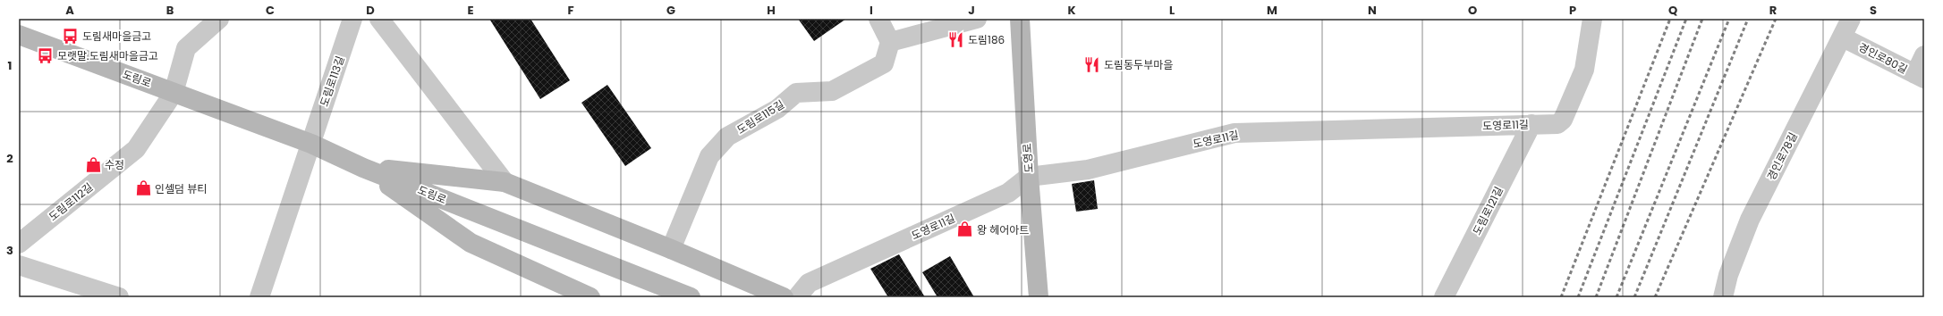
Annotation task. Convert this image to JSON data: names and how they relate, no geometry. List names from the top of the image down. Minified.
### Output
{"streets":{"main road":["도림로","도영로"],"street":["경인로80길","도림로113길","도림로115길","도영로11길","경인로78길","도림로112길","도림로121길"]},"crossings":[["경인로80길","경인로78길"],["도림로","도림로113길"],["도림로","도림로112길"],["도영로11길","도영로"],["도영로11길","도림로121길"]],"places":{"bus stop":["도림새마을금고","모랫말.도림새마을금고"],"restaurant":["도림186","도림동두부마을"],"shop":["수정","인셀덤 뷰티","왕 헤어아트"]},"grid":{"columns":["A","B","C","D","E","F","G","H","I","J","K","L","M","N","O","P","Q","R","S"],"rows":["1","2","3"]}}
